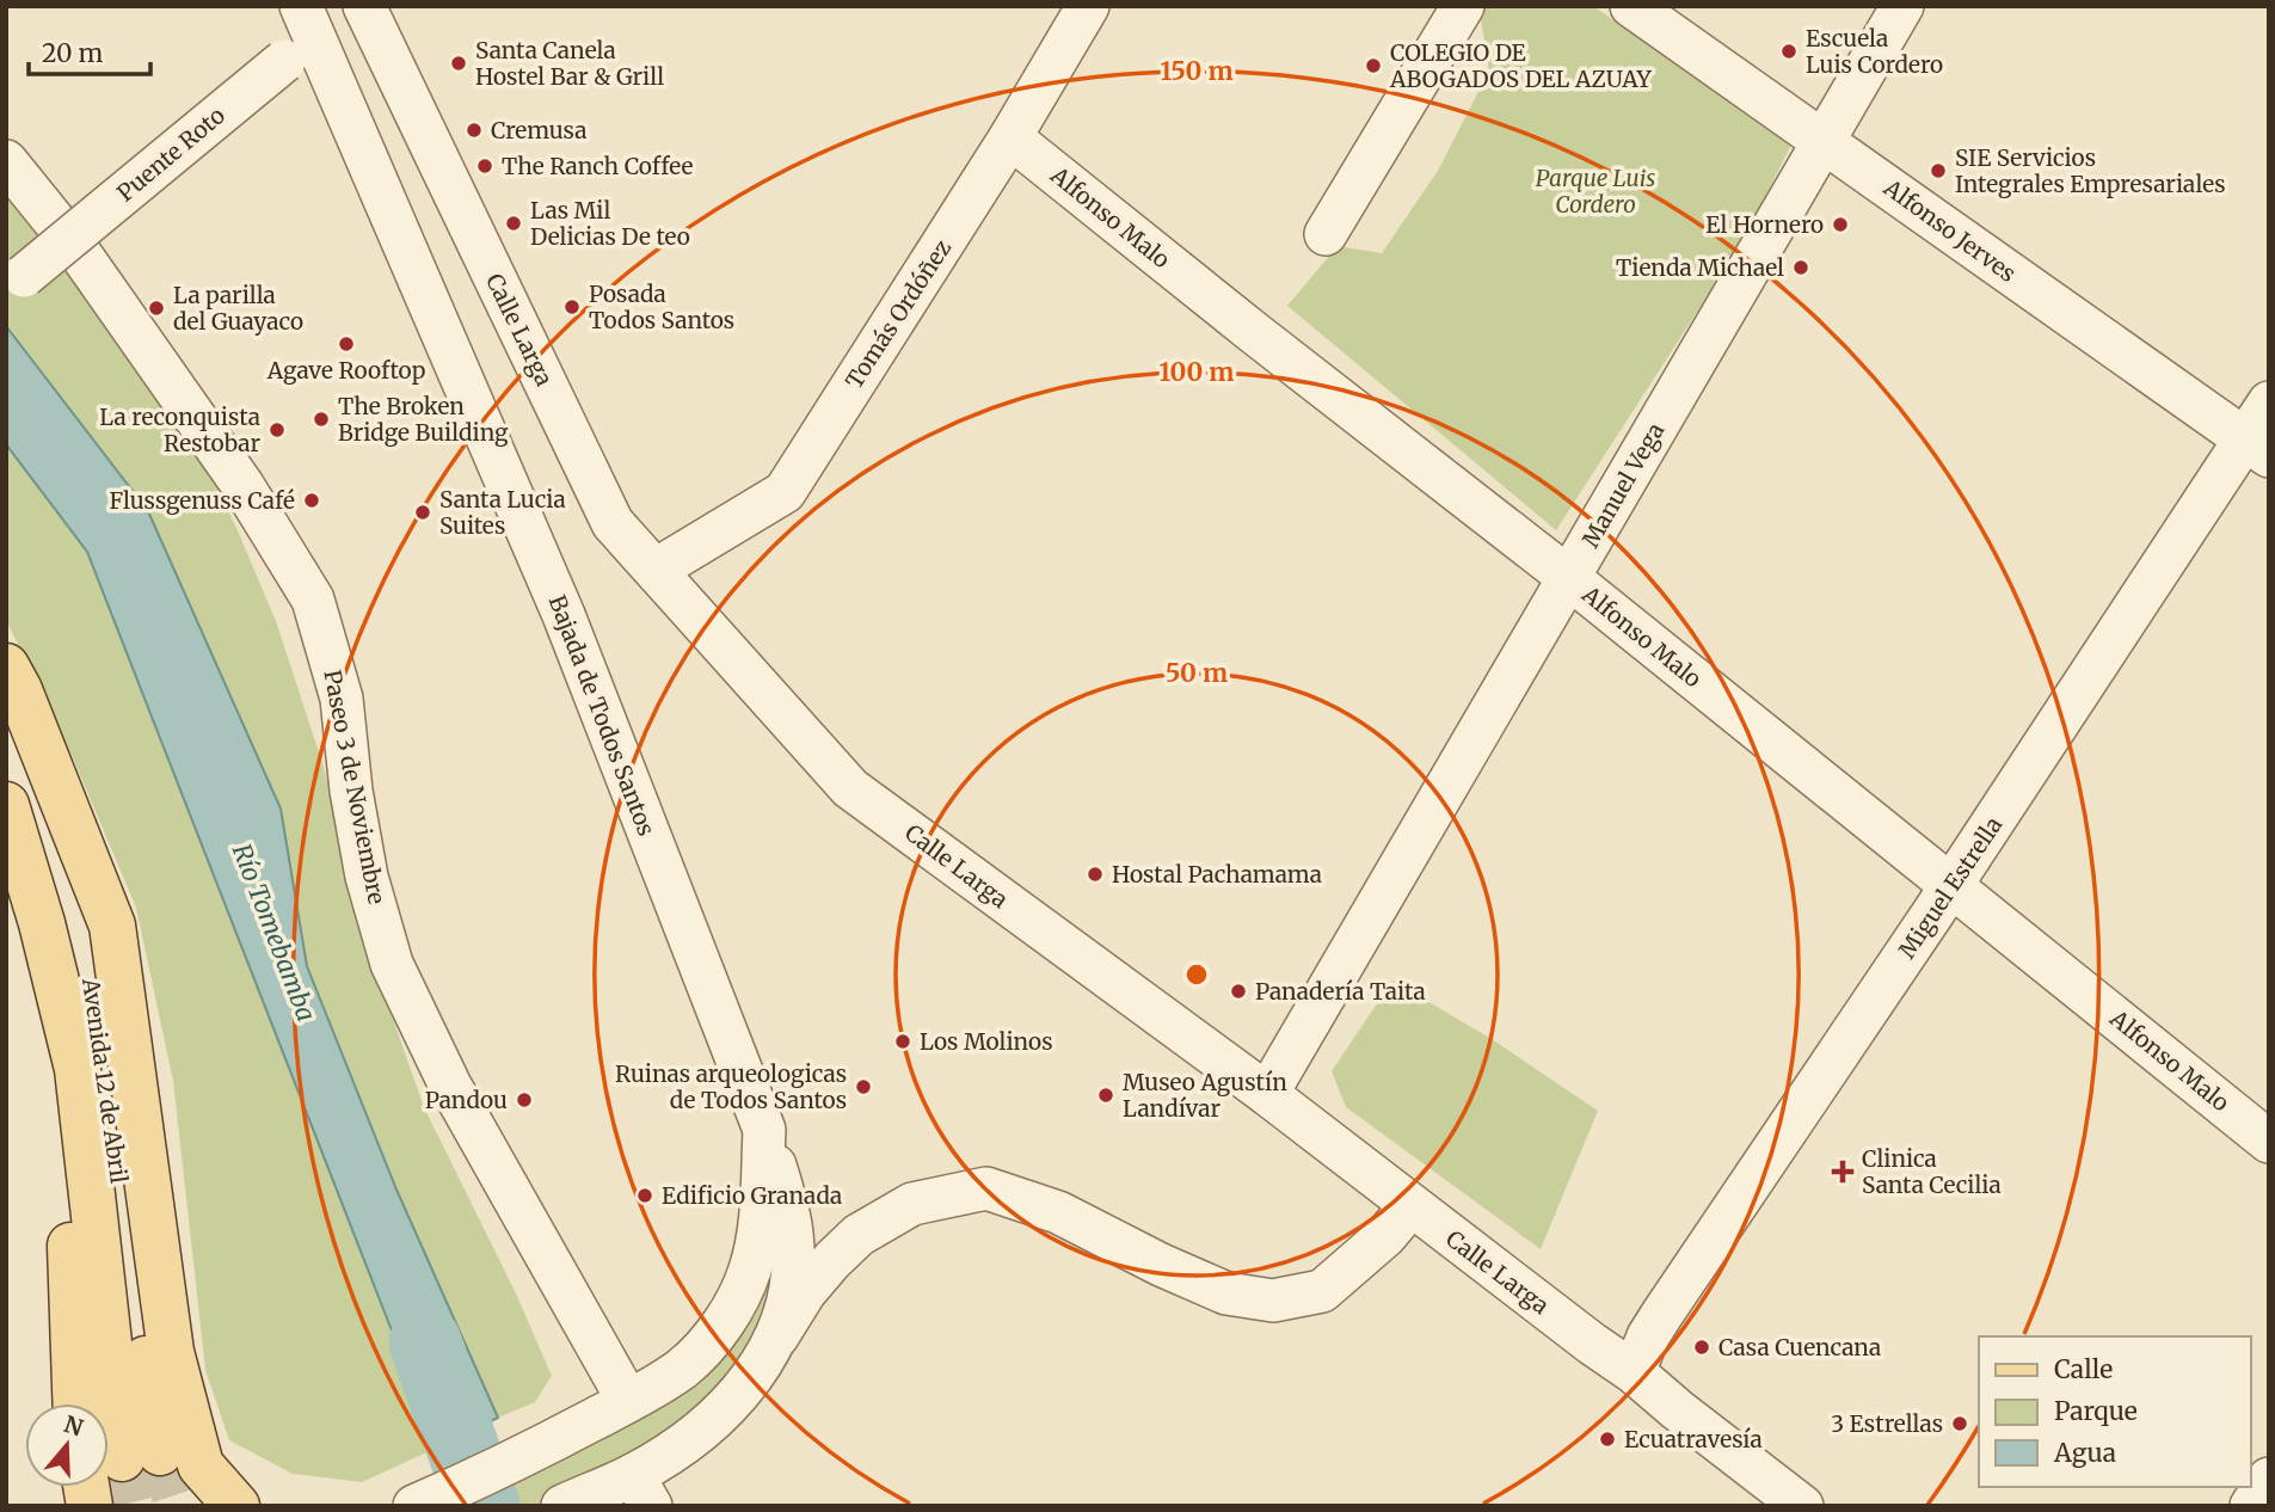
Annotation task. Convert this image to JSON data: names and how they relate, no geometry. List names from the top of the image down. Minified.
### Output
{"streets":{"main road":["Avenida 12 de Abril"],"street":["Puente Roto","Alfonso Malo","Alfonso Jerves","Tomás Ordóñez","Calle Larga","Manuel Vega","Bajada de Todos Santos","Paseo 3 de Noviembre","Miguel Estrella"]},"crossings":[["Puente Roto","Bajada de Todos Santos"],["Alfonso Malo","Tomás Ordóñez"],["Alfonso Malo","Manuel Vega"],["Alfonso Malo","Miguel Estrella"],["Alfonso Jerves","Manuel Vega"],["Alfonso Jerves","Miguel Estrella"],["Tomás Ordóñez","Calle Larga"],["Calle Larga","Manuel Vega"],["Calle Larga","Miguel Estrella"],["Bajada de Todos Santos","Paseo 3 de Noviembre"]],"water":["Río Tomebamba"],"parks":["Parque Luis Cordero"],"places":{"other":["Escuela Luis Cordero","Santa Canela Hostel Bar & Grill","COLEGIO DE ABOGADOS DEL AZUAY","Cremusa","The Ranch Coffee","SIE Servicios Integrales Empresariales","Las Mil Delicias De teo","El Hornero","Tienda Michael","Posada Todos Santos","La parilla del Guayaco","Agave Rooftop","The Broken Bridge Building","La reconquista Restobar","Flussgenuss Café","Santa Lucia Suites","Hostal Pachamama","Panadería Taita","Los Molinos","Ruinas arqueologicas de Todos Santos","Museo Agustín Landívar","Pandou","Edificio Granada","Casa Cuencana","3 Estrellas","Ecuatravesía"],"health":["Clinica Santa Cecilia"]},"legend":["Calle","Parque","Agua"],"scale_bar":"20 m","north":"top","rings":["150 m","100 m","50 m"]}
